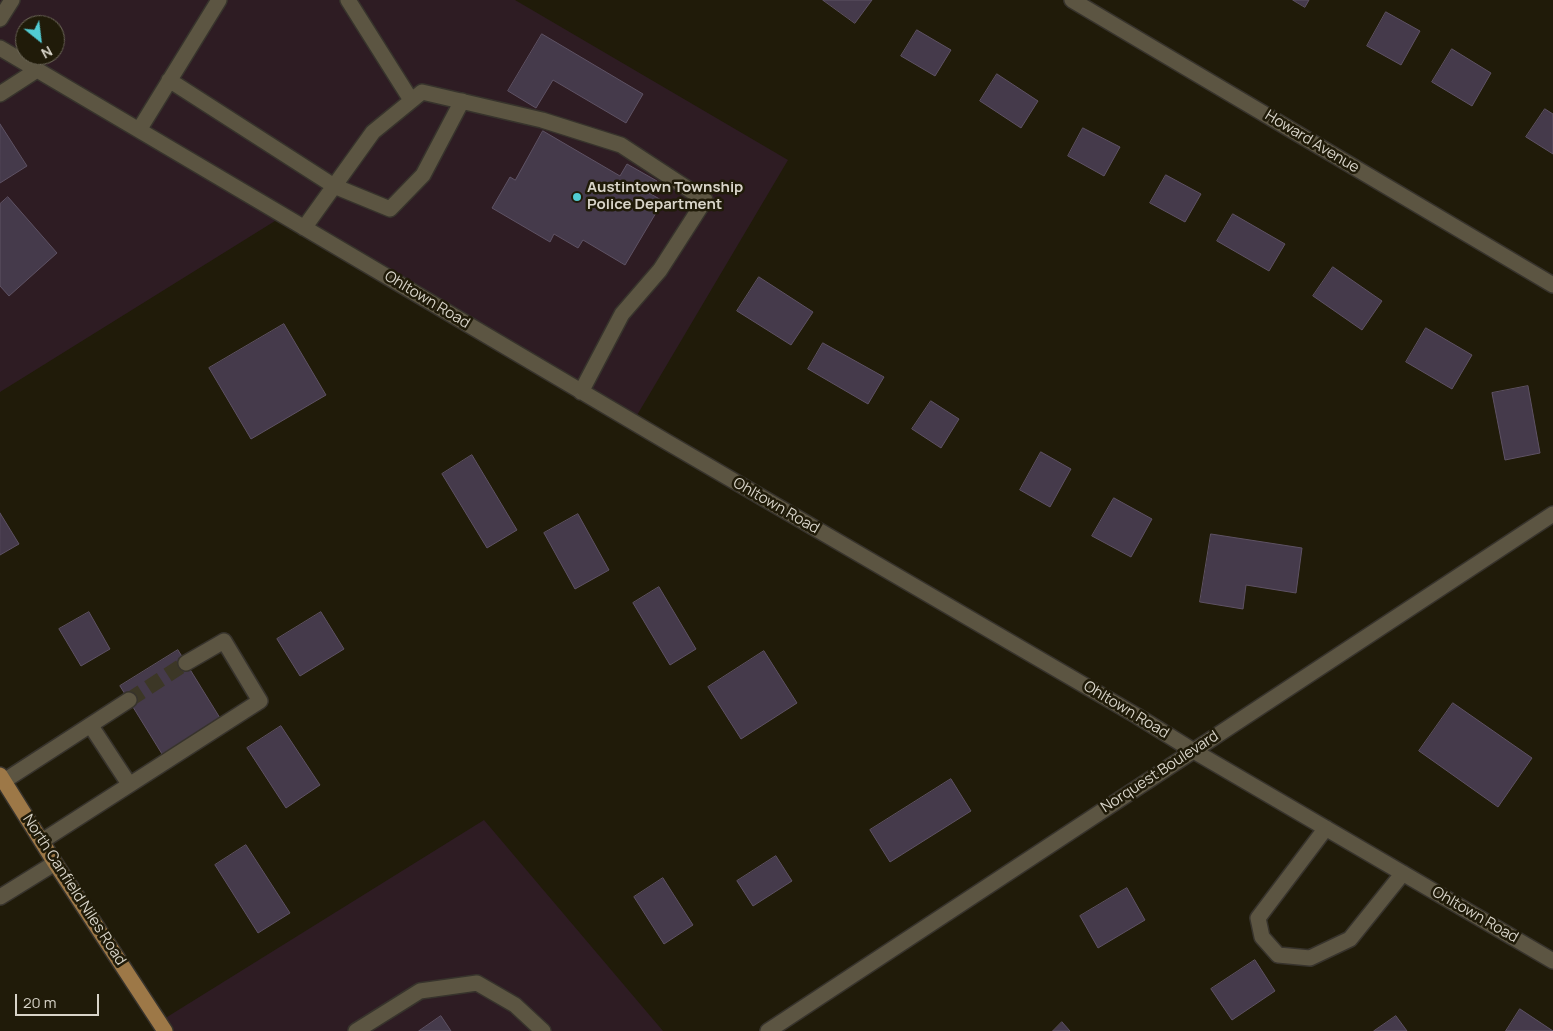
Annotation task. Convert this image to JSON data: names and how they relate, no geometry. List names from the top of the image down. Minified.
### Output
{"streets":{"main road":["North Canfield Niles Road"],"street":["Howard Avenue","Ohltown Road","Norquest Boulevard"]},"crossings":[["Ohltown Road","Norquest Boulevard"]],"places":["Austintown Township Police Department"],"scale_bar":"20 m","north":"bottom right"}
